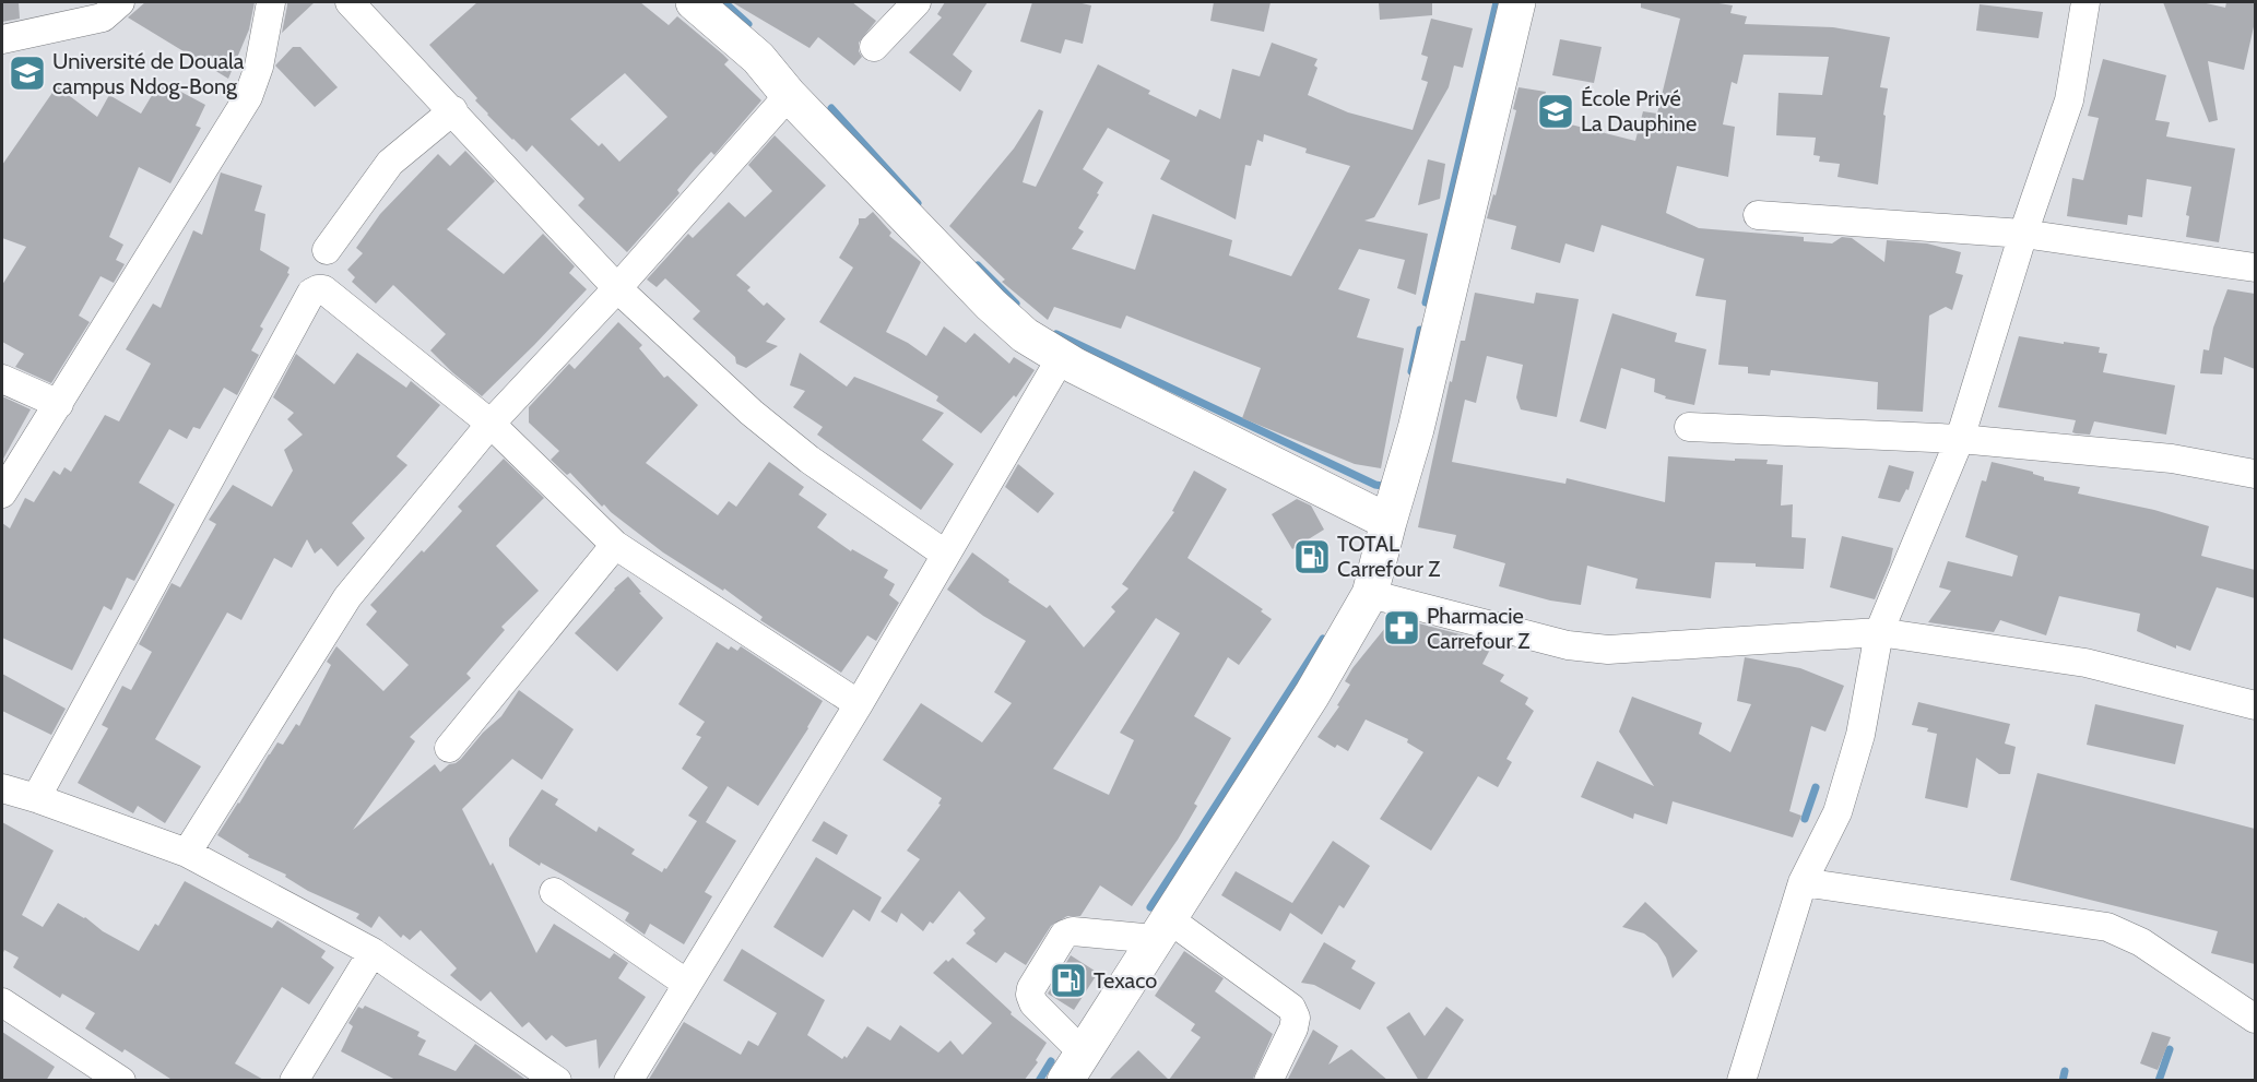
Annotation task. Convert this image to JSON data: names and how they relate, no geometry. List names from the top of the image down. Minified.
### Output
{"places":{"school or university":["Université de Douala campus Ndog-Bong","École Privé La Dauphine"],"fuel station":["TOTAL Carrefour Z","Texaco"],"pharmacy":["Pharmacie Carrefour Z"]}}
